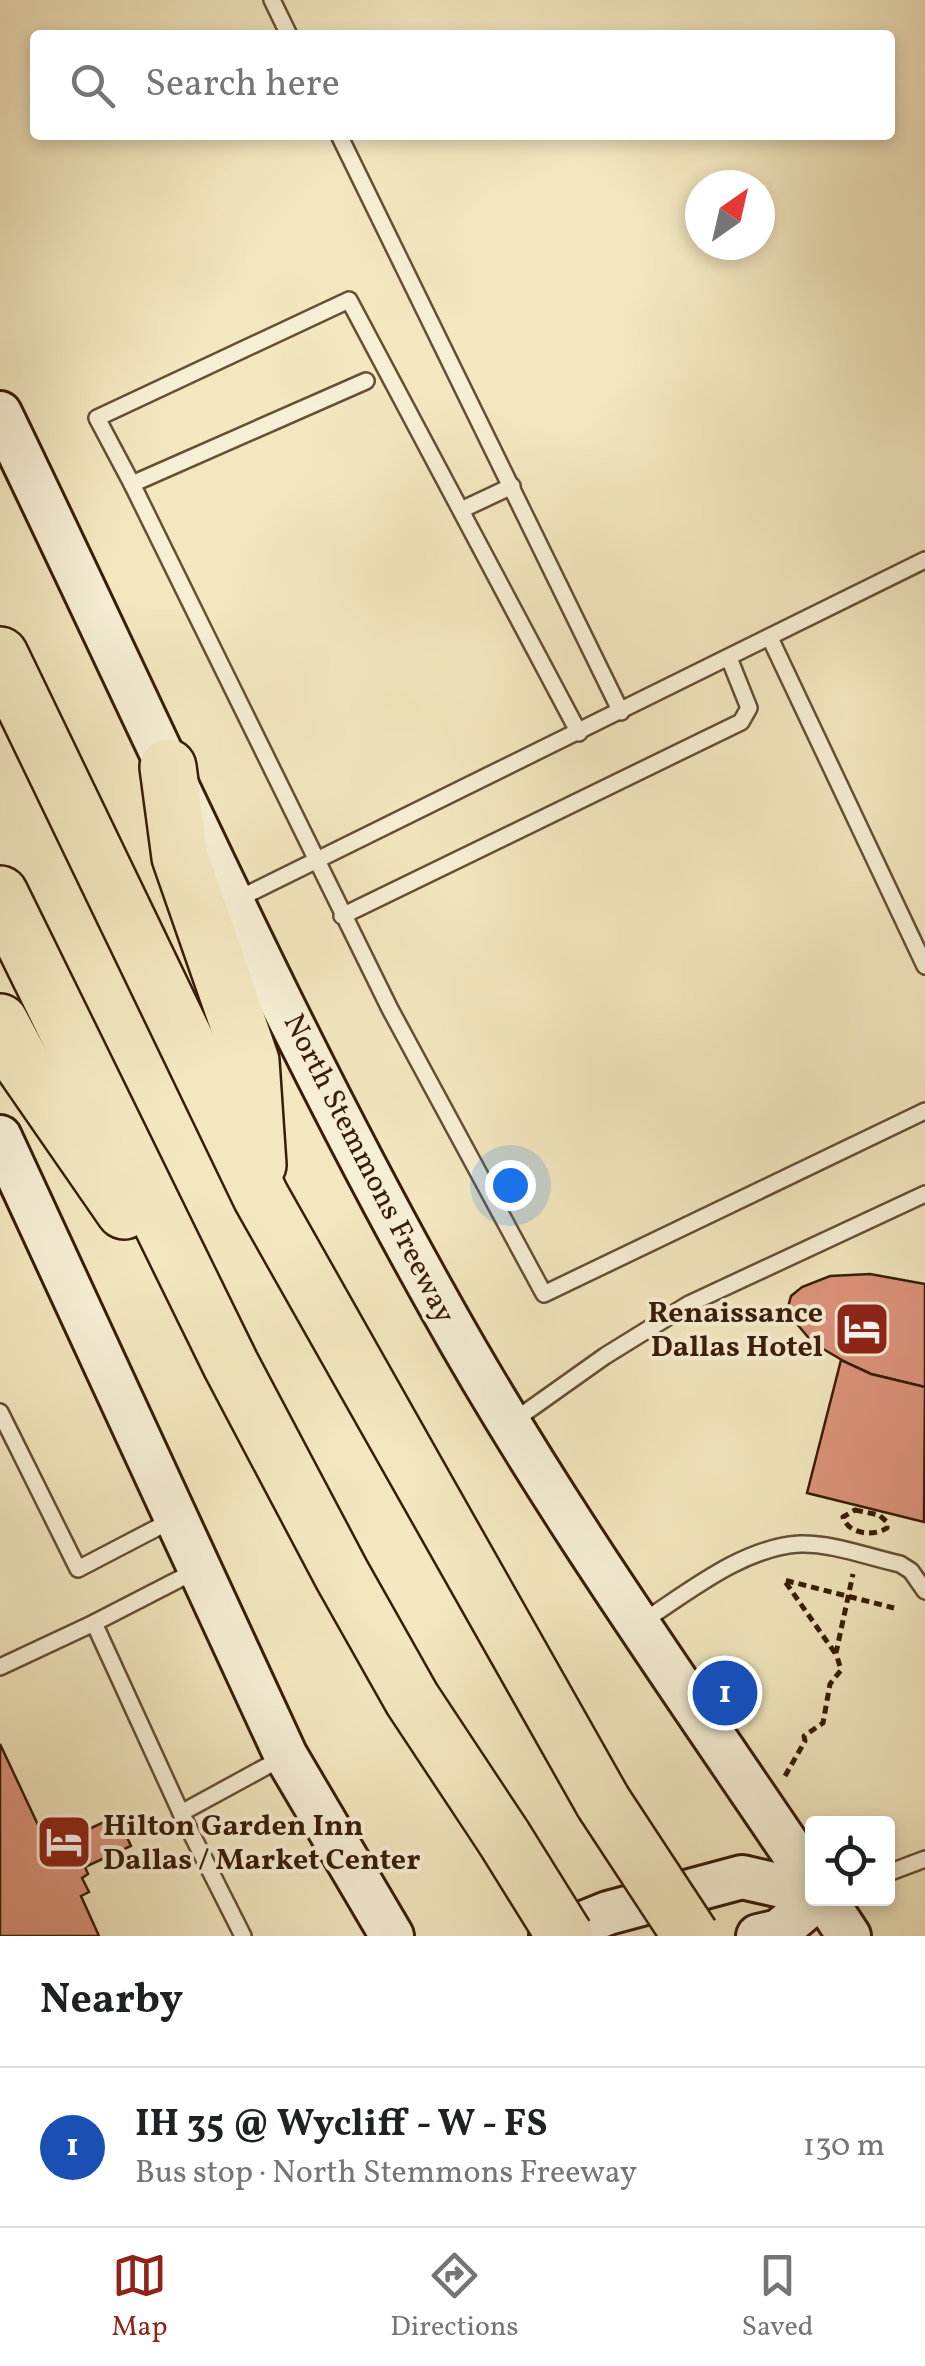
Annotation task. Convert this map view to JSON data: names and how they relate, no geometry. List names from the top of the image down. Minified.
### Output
{"streets":{"main road":["North Stemmons Freeway"]},"places":{"hotel":["Renaissance Dallas Hotel","Hilton Garden Inn Dallas / Market Center"]},"north":"top right","page":{"search":"Search here","pins":"1","heading":"Nearby","list":[{"mark":"1","name":"IH 35 @ Wycliff - W - FS","note":"Bus stop · North Stemmons Freeway","value":"130 m"}],"nav":["Map","Directions","Saved"]}}
